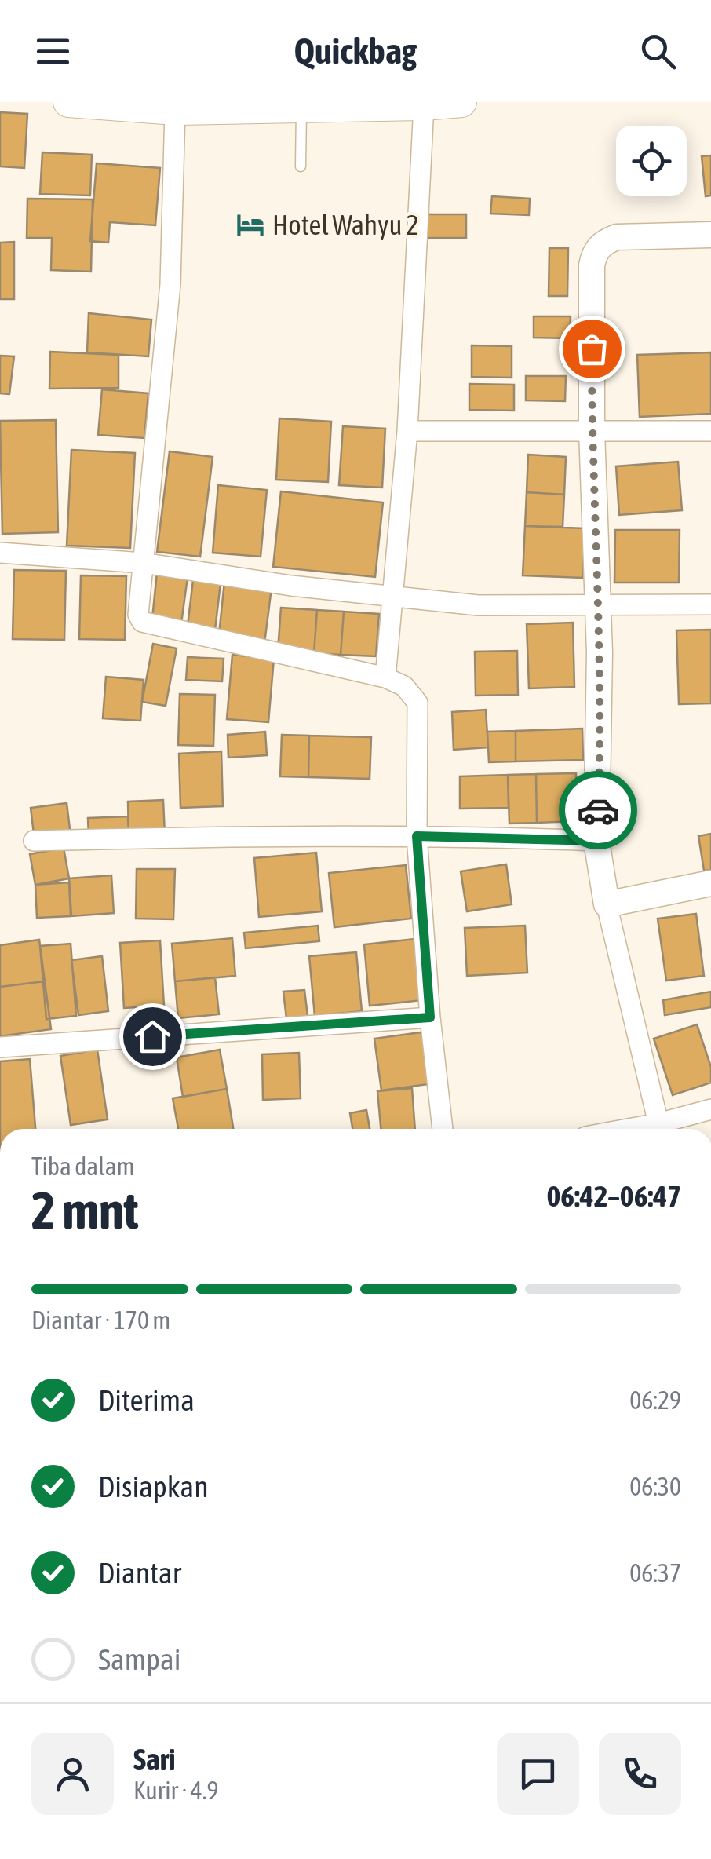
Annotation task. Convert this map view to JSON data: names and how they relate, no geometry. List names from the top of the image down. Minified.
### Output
{"places":{"hotel":["Hotel Wahyu 2"]},"page":{"header":"Quickbag","heading":["2 mnt","Tiba dalam","06:42–06:47"],"panel":["Sari","Kurir · 4.9"],"bar":"Diantar · 170 m","list":[["Diterima","06:29"],["Disiapkan","06:30"],["Diantar","06:37"],"Sampai"]}}
